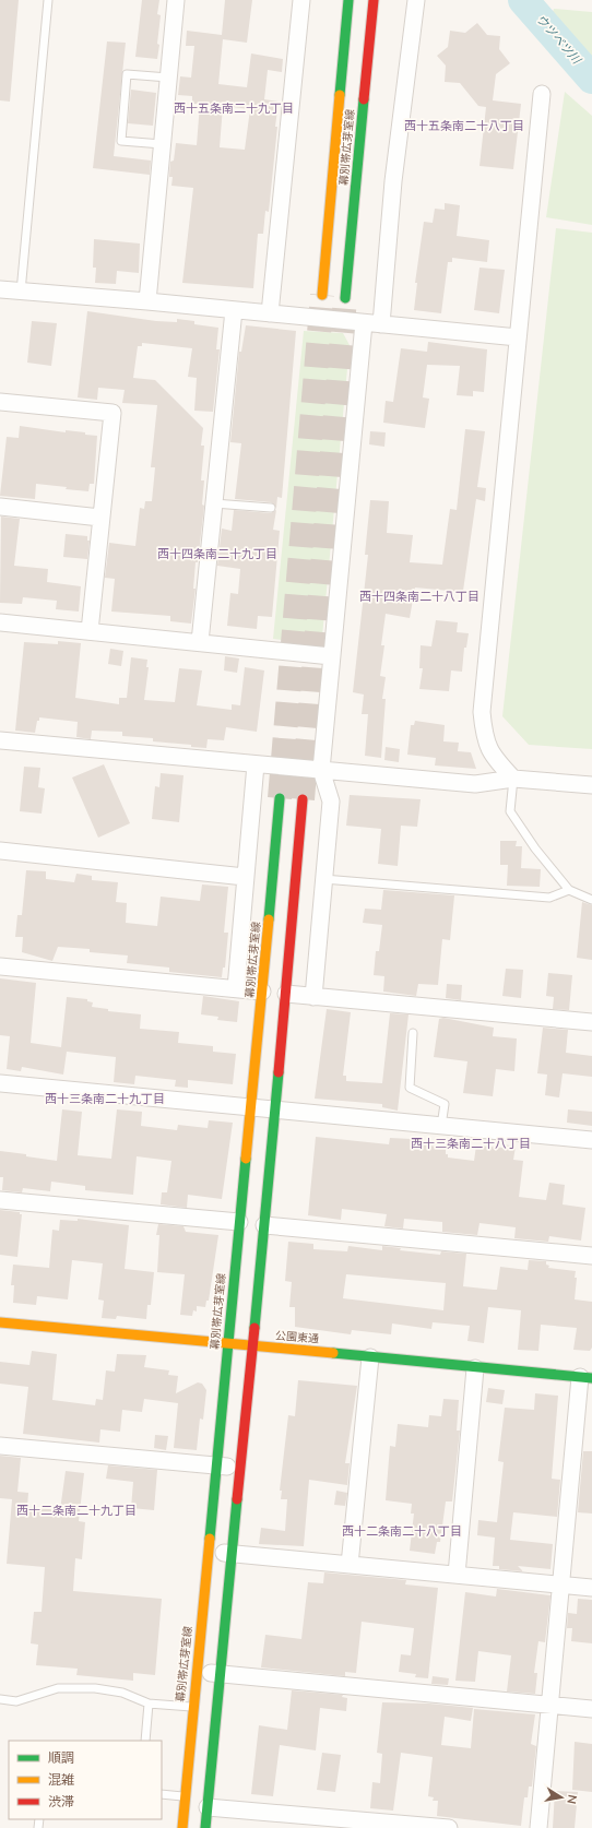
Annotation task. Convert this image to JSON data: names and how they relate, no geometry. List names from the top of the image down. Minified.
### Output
{"streets":{"main road":["幕別帯広芽室線","公園東通"]},"crossings":[["幕別帯広芽室線","公園東通"]],"districts":["西十五条南二十九丁目","西十五条南二十八丁目","西十四条南二十九丁目","西十四条南二十八丁目","西十三条南二十九丁目","西十三条南二十八丁目","西十二条南二十九丁目","西十二条南二十八丁目"],"water":["ウツベツ川"],"legend":["順調","混雑","渋滞"],"north":"right"}
